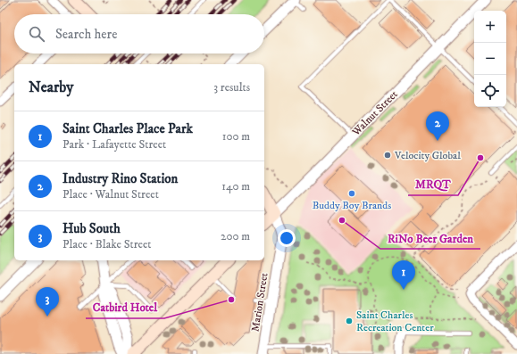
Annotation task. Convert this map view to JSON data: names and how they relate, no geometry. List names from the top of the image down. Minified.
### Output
{"streets":{"main road":["Walnut Street"],"street":["Marion Street"]},"crossings":[["Walnut Street","Marion Street"]],"places":["Velocity Global","MRQT","Buddy Boy Brands","RiNo Beer Garden","Catbird Hotel","Saint Charles Recreation Center"],"page":{"map_buttons":["+","−"],"search":"Search here","heading":["Nearby","3 results"],"list":[{"mark":"1","name":"Saint Charles Place Park","note":"Park · Lafayette Street","value":"100 m"},{"mark":"2","name":"Industry Rino Station","note":"Place · Walnut Street","value":"140 m"},{"mark":"3","name":"Hub South","note":"Place · Blake Street","value":"200 m"}],"pins":["2","1","3"]}}
